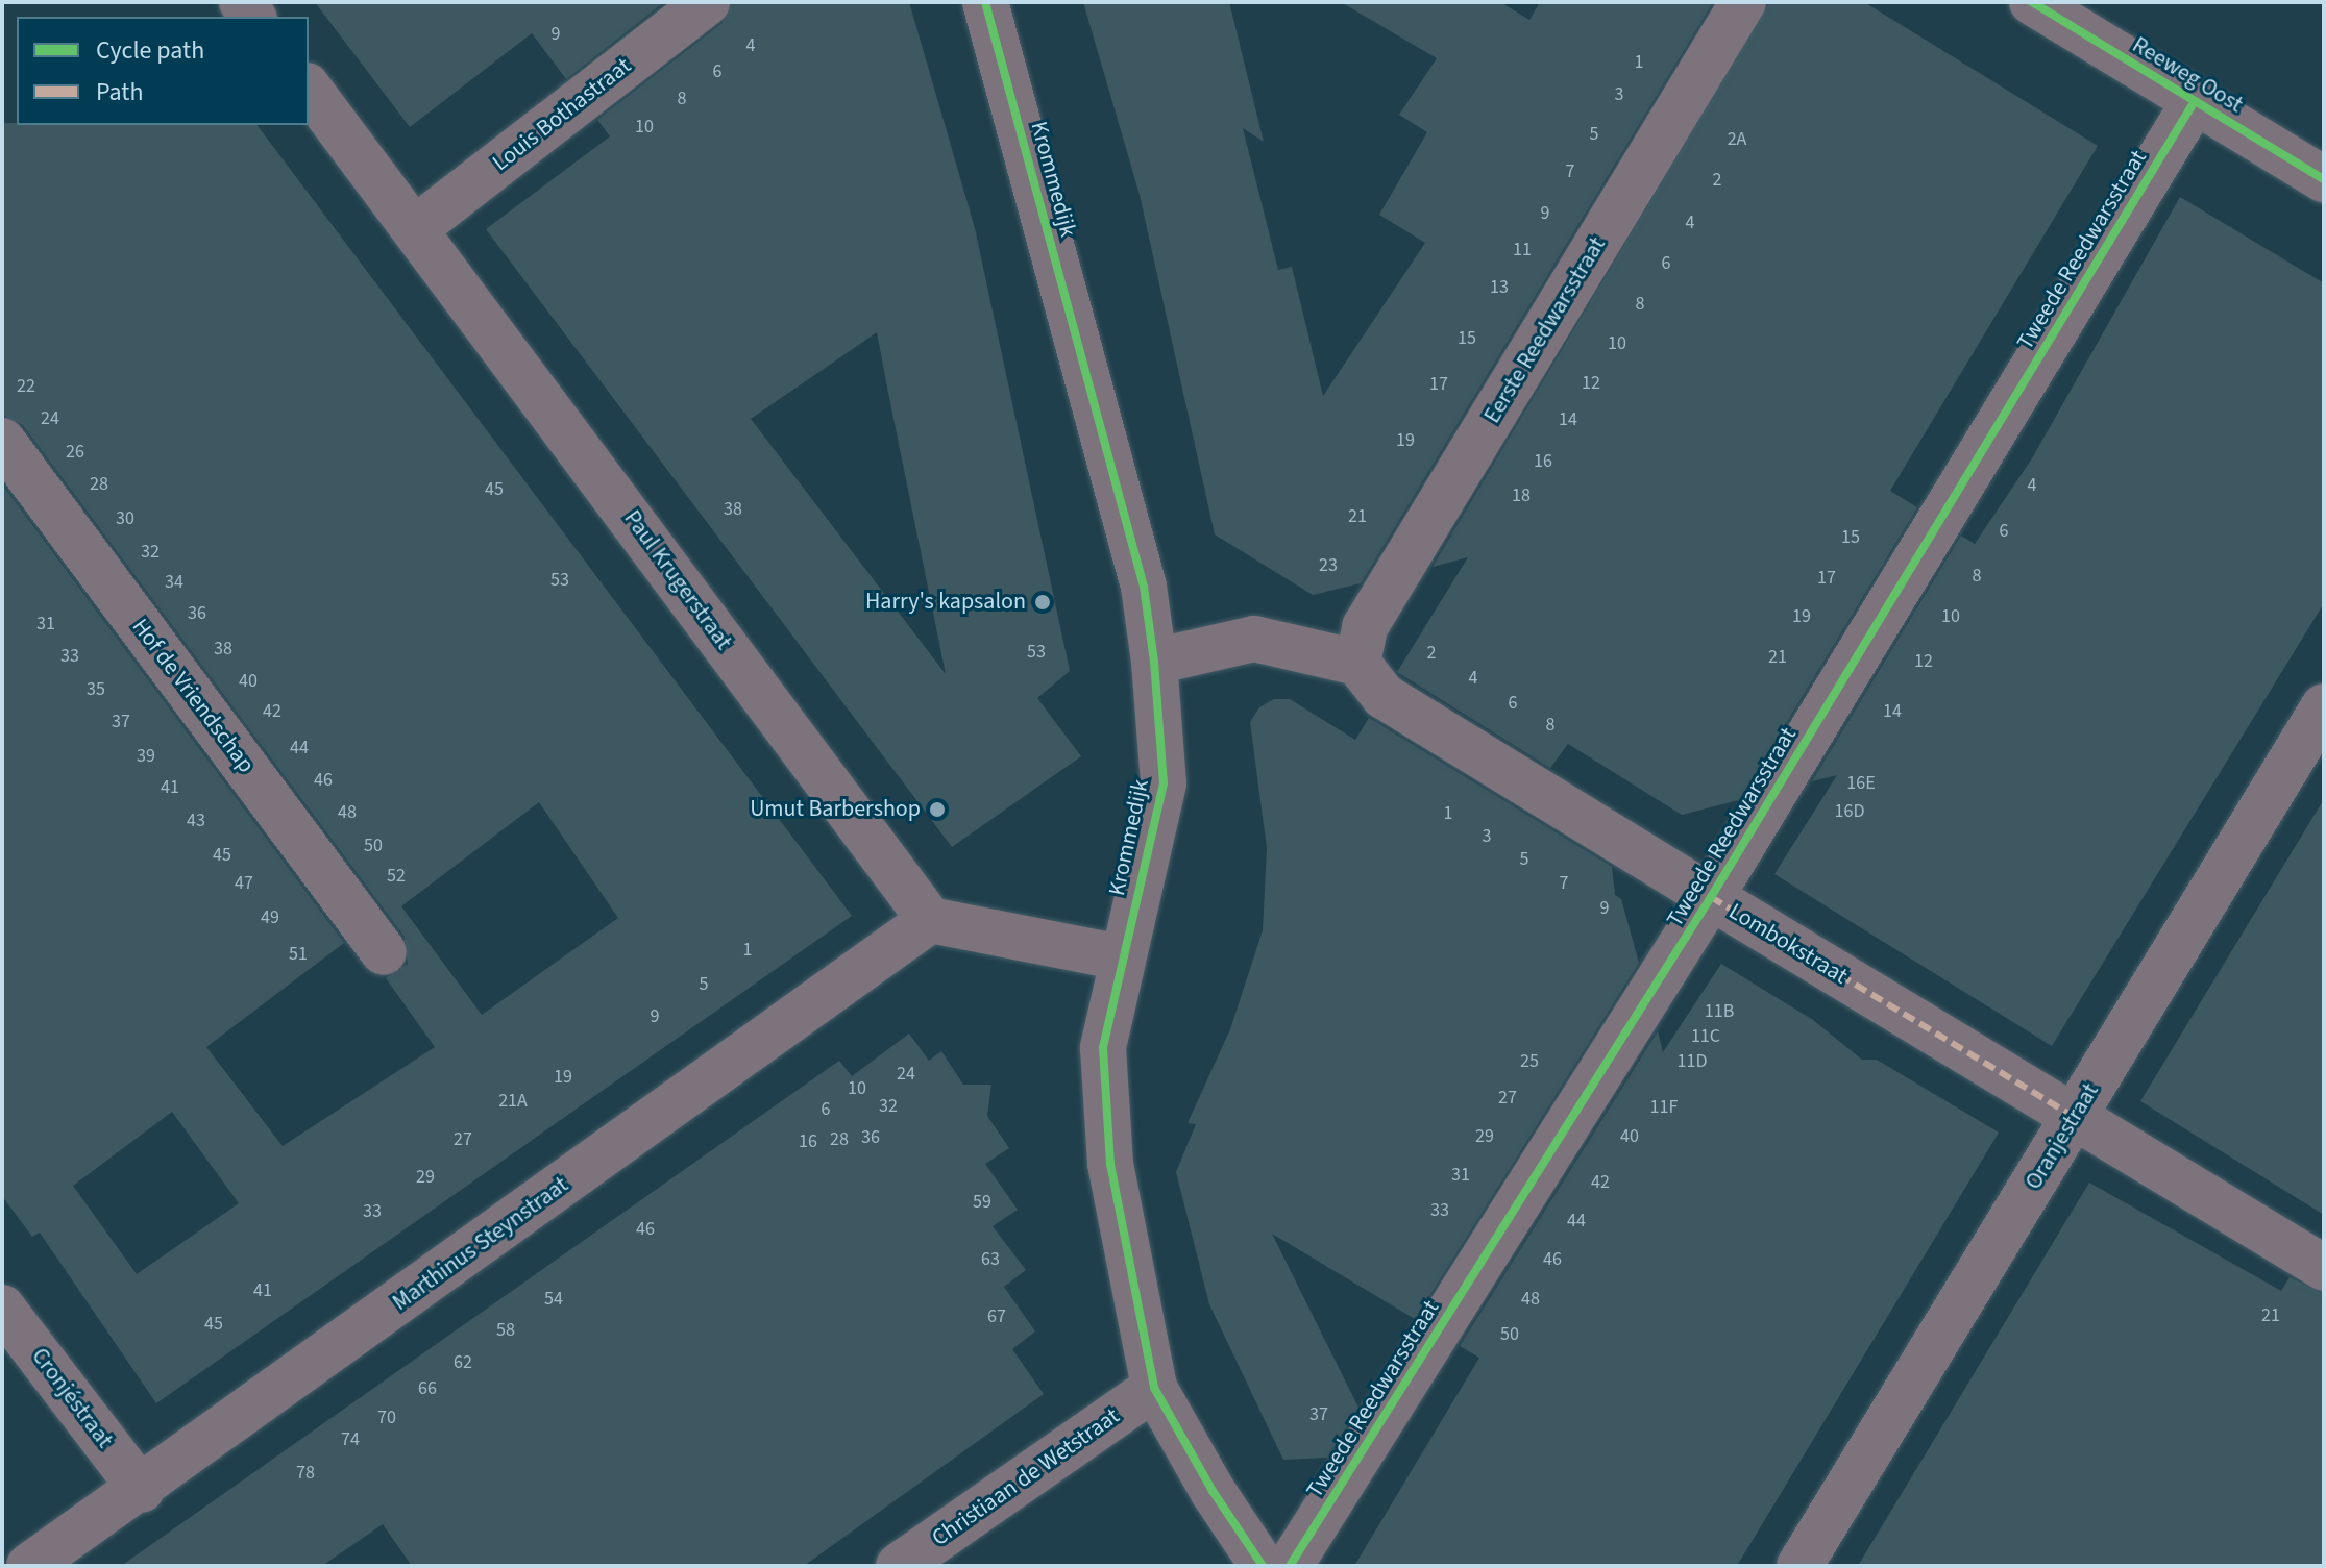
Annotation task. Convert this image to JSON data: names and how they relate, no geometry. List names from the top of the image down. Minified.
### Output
{"streets":{"street":["Reeweg Oost","Louis Bothastraat","Krommedijk","Tweede Reedwarsstraat","Eerste Reedwarsstraat","Paul Krugerstraat","Hof de Vriendschap","Lombokstraat","Oranjestraat","Marthinus Steynstraat","Cronjéstraat","Christiaan de Wetstraat"]},"crossings":[["Reeweg Oost","Tweede Reedwarsstraat"],["Louis Bothastraat","Paul Krugerstraat"],["Krommedijk","Christiaan de Wetstraat"],["Tweede Reedwarsstraat","Lombokstraat"],["Eerste Reedwarsstraat","Lombokstraat"],["Paul Krugerstraat","Marthinus Steynstraat"],["Lombokstraat","Oranjestraat"],["Marthinus Steynstraat","Cronjéstraat"]],"places":["Harry's kapsalon","Umut Barbershop"],"house_numbers":["9","4","1","6","3","8","10","5","2A","7","2","9","4","11","6","13","8","15","10","12","17","22","24","14","19","26","16","28","4","45","18","38","21","30","6","15","32","23","8","17","53","34","36","19","10","31","38","53","2","33","21","12","4","40","35","6","42","14","37","8","44","39","46","16E","41","16D","48","1","43","3","50","45","5","52","47","7","9","49","1","51","5","11B","9","11C","25","11D","24","19","10","27","21A","32","11F","6","29","40","36","27","28","16","31","29","42","59","33","33","44","46","63","46","41","54","48","21","67","45","58","50","62","66","37","70","74","78"],"legend":["Cycle path","Path"]}
